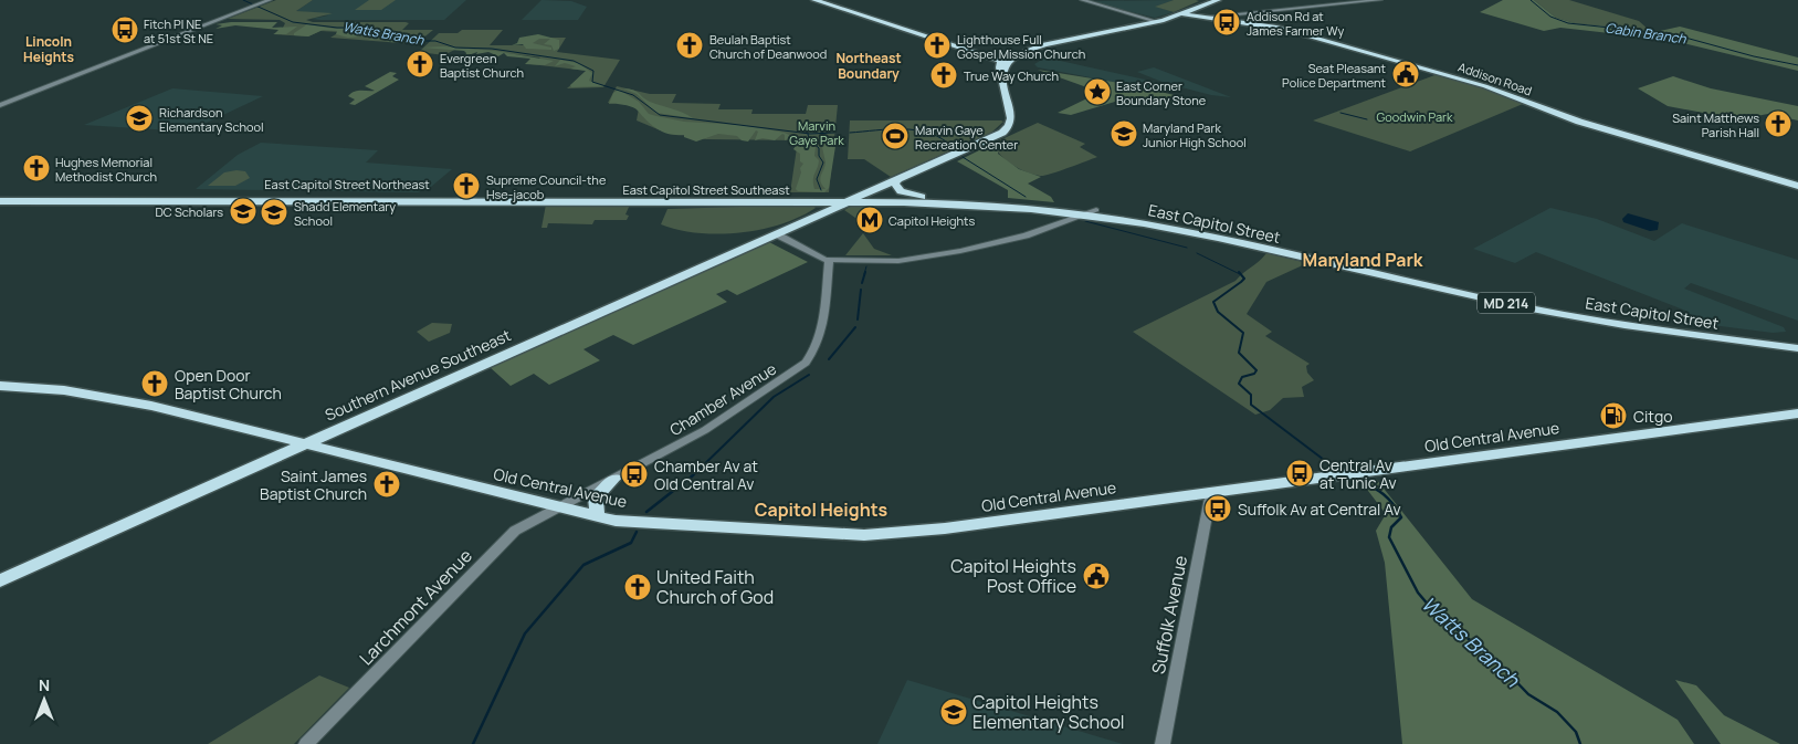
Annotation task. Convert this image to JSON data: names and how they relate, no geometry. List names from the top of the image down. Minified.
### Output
{"streets":{"main road":["Addison Road","East Capitol Street Northeast","East Capitol Street Southeast","East Capitol Street","MD 214","Southern Avenue Southeast","Old Central Avenue"],"street":["Chamber Avenue","Larchmont Avenue","Suffolk Avenue"]},"crossings":[["East Capitol Street Northeast","East Capitol Street"],["East Capitol Street Northeast","Southern Avenue Southeast"],["East Capitol Street Southeast","East Capitol Street"],["East Capitol Street Southeast","Southern Avenue Southeast"],["East Capitol Street","Southern Avenue Southeast"],["Southern Avenue Southeast","Old Central Avenue"],["Chamber Avenue","Old Central Avenue"],["Chamber Avenue","Larchmont Avenue"],["Old Central Avenue","Larchmont Avenue"],["Old Central Avenue","Suffolk Avenue"]],"districts":["Lincoln Heights","Northeast Boundary","Maryland Park","Capitol Heights"],"water":["Watts Branch","Cabin Branch"],"parks":["Goodwin Park","Marvin Gaye Park"],"places":{"bus stop":["Addison Rd at James Farmer Wy","Fitch Pl NE at 51st St NE","Central Av at Tunic Av","Chamber Av at Old Central Av","Suffolk Av at Central Av"],"church":["Beulah Baptist Church of Deanwood","Lighthouse Full Gospel Mission Church","Evergreen Baptist Church","True Way Church","Saint Matthews Parish Hall","Hughes Memorial Methodist Church","Supreme Council-the Hse-jacob","Open Door Baptist Church","Saint James Baptist Church","United Faith Church of God"],"public building":["Seat Pleasant Police Department","Capitol Heights Post Office"],"place":["East Corner Boundary Stone"],"school or university":["Richardson Elementary School","Maryland Park Junior High School","DC Scholars","Shadd Elementary School","Capitol Heights Elementary School"],"sports":["Marvin Gaye Recreation Center"],"metro station":["Capitol Heights"],"fuel station":["Citgo"]},"north":"top"}
